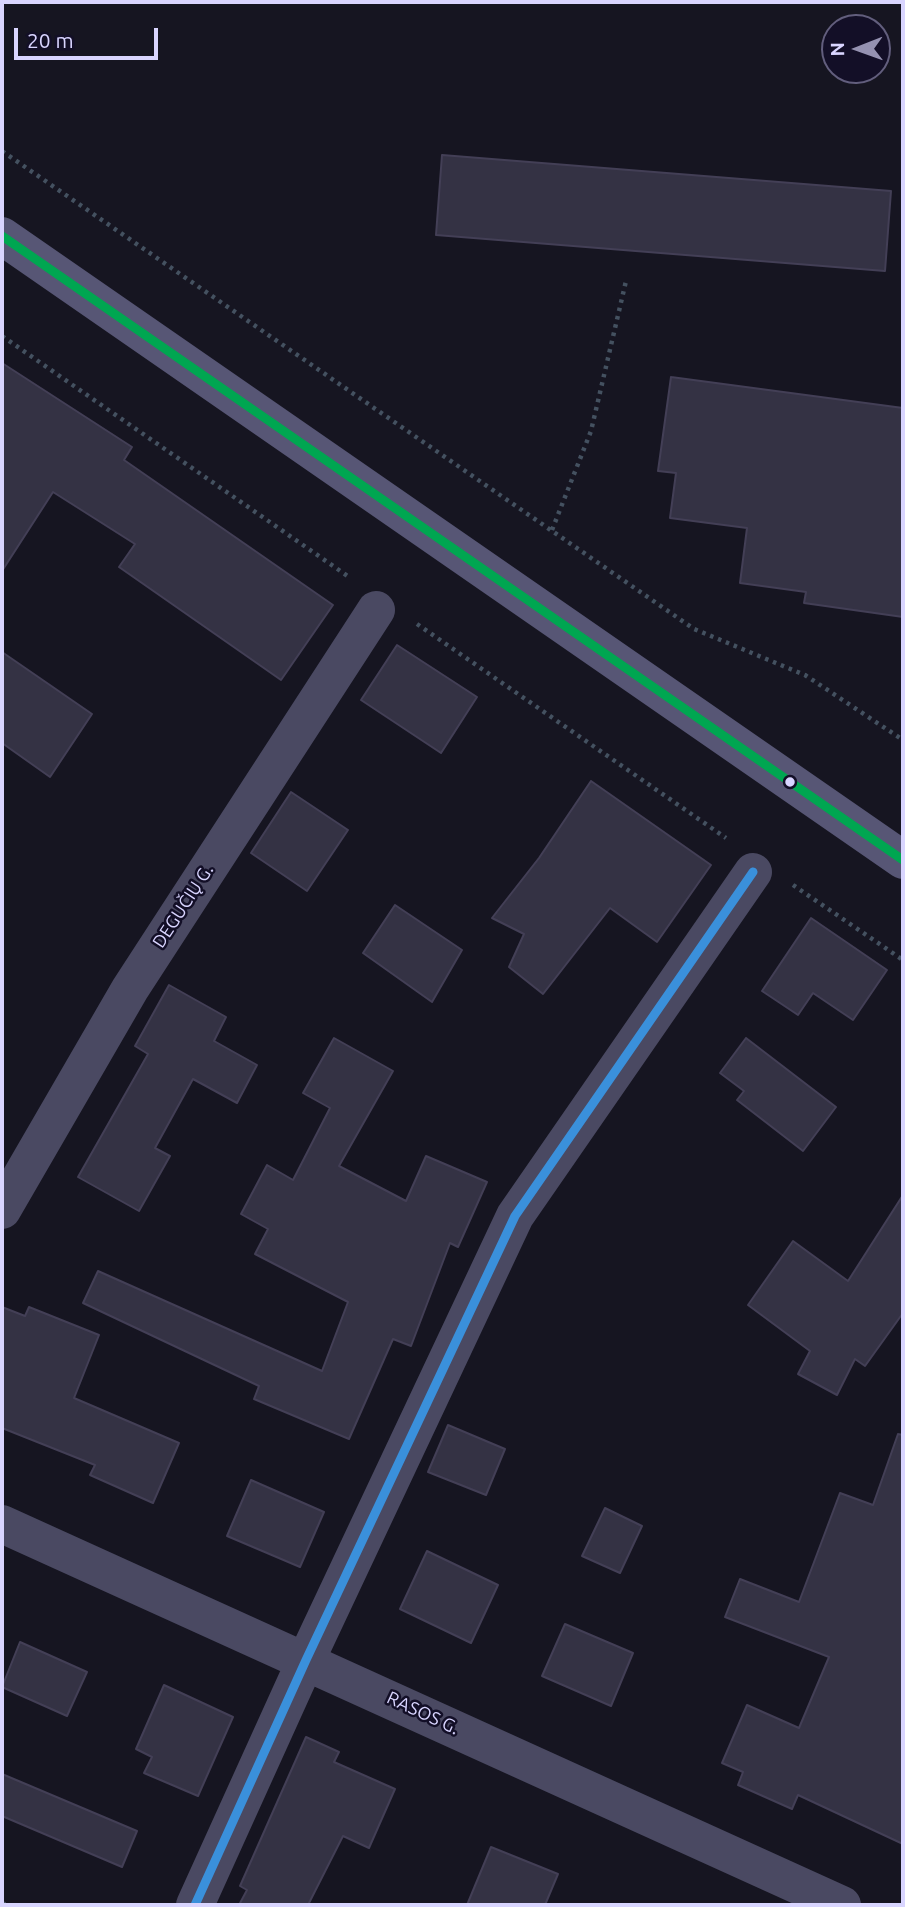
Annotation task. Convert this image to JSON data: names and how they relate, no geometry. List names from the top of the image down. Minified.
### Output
{"streets":{"street":["DEGUČIŲ G.","RASOS G."]},"scale_bar":"20 m","north":"left"}
